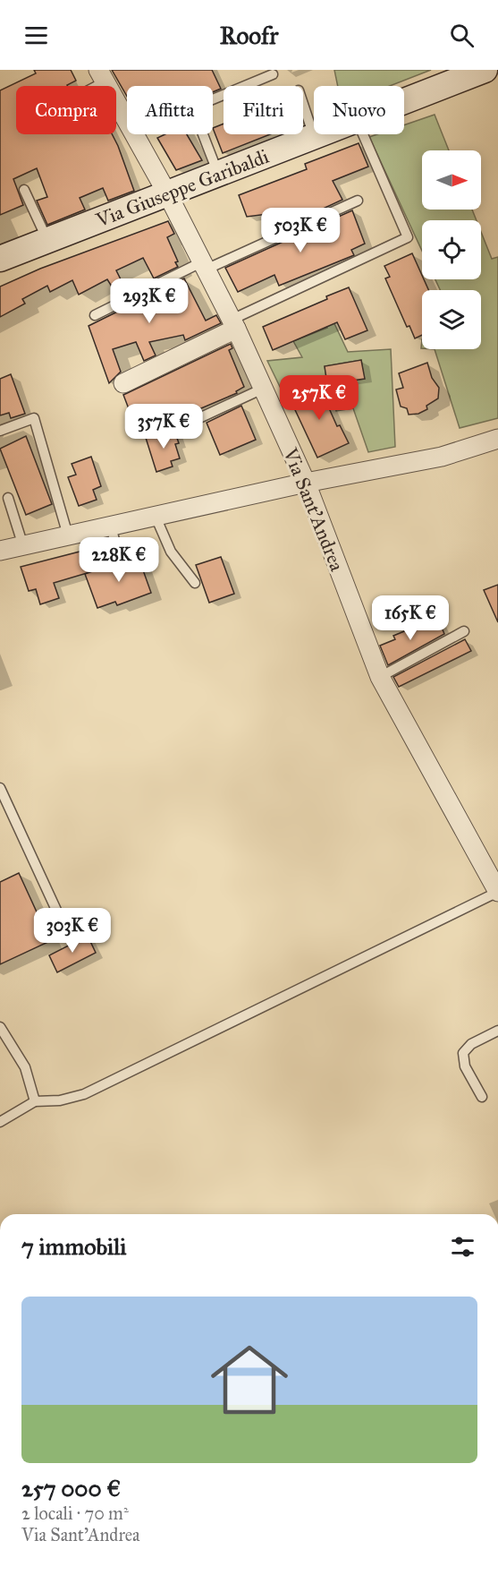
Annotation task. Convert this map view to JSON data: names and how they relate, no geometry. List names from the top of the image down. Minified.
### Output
{"streets":{"street":["Via Giuseppe Garibaldi","Via Sant'Andrea"]},"crossings":[["Via Giuseppe Garibaldi","Via Sant'Andrea"]],"north":"right","page":{"header":"Roofr","chip":["Compra","Affitta","Filtri","Nuovo"],"price":["503K €","293K €","257K €","357K €","228K €","165K €","303K €"],"heading":"7 immobili","list":[{"name":"257 000 €","note":"2 locali · 70 m² · Via Sant'Andrea"}]}}
